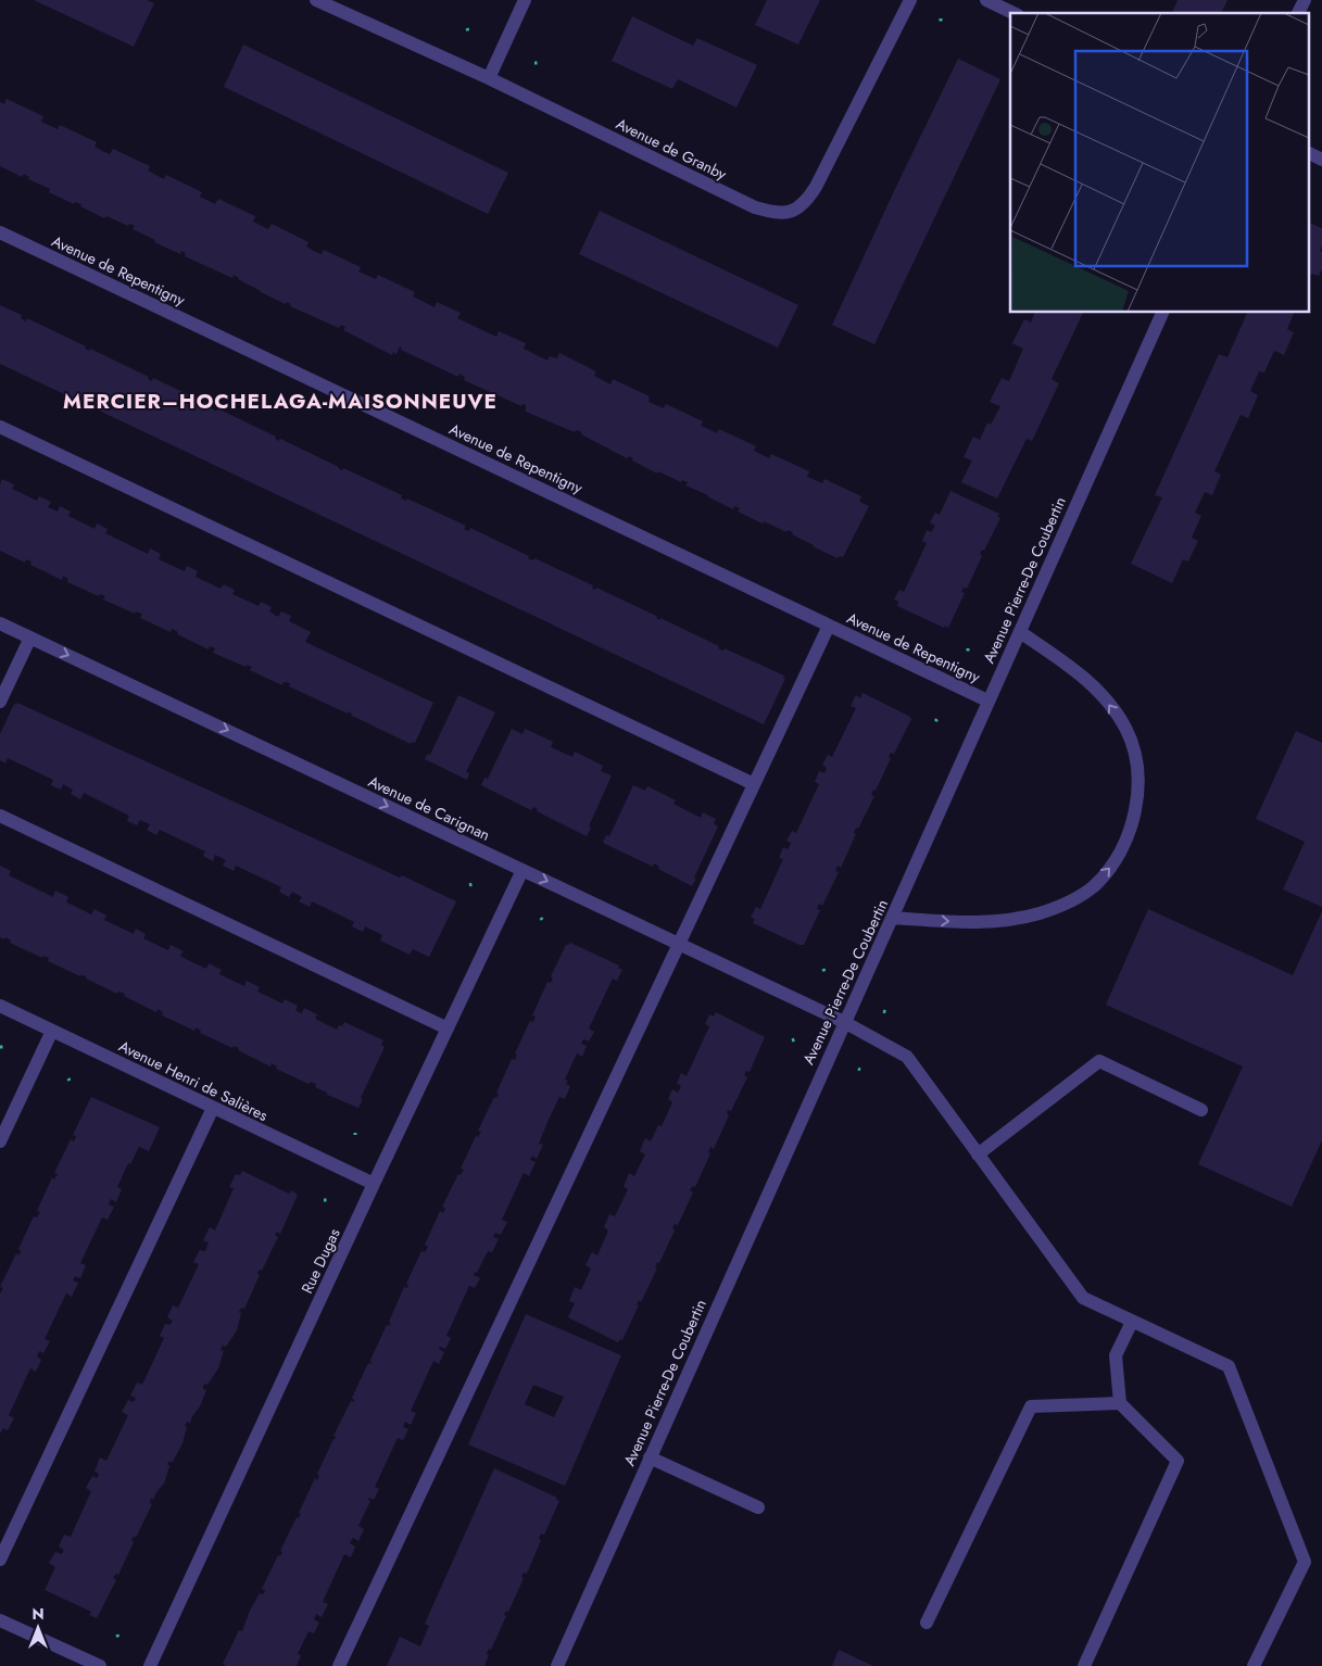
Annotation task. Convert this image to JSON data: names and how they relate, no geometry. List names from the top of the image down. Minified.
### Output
{"streets":{"street":["Avenue de Granby","Avenue de Repentigny","Avenue Pierre-De Coubertin","Avenue de Carignan","Avenue Henri de Salières","Rue Dugas"]},"crossings":[["Avenue de Repentigny","Avenue Pierre-De Coubertin"],["Avenue Pierre-De Coubertin","Avenue de Carignan"],["Avenue de Carignan","Rue Dugas"],["Avenue Henri de Salières","Rue Dugas"]],"one_way":["Avenue de Carignan"],"districts":["MERCIER–HOCHELAGA-MAISONNEUVE"],"north":"top"}
